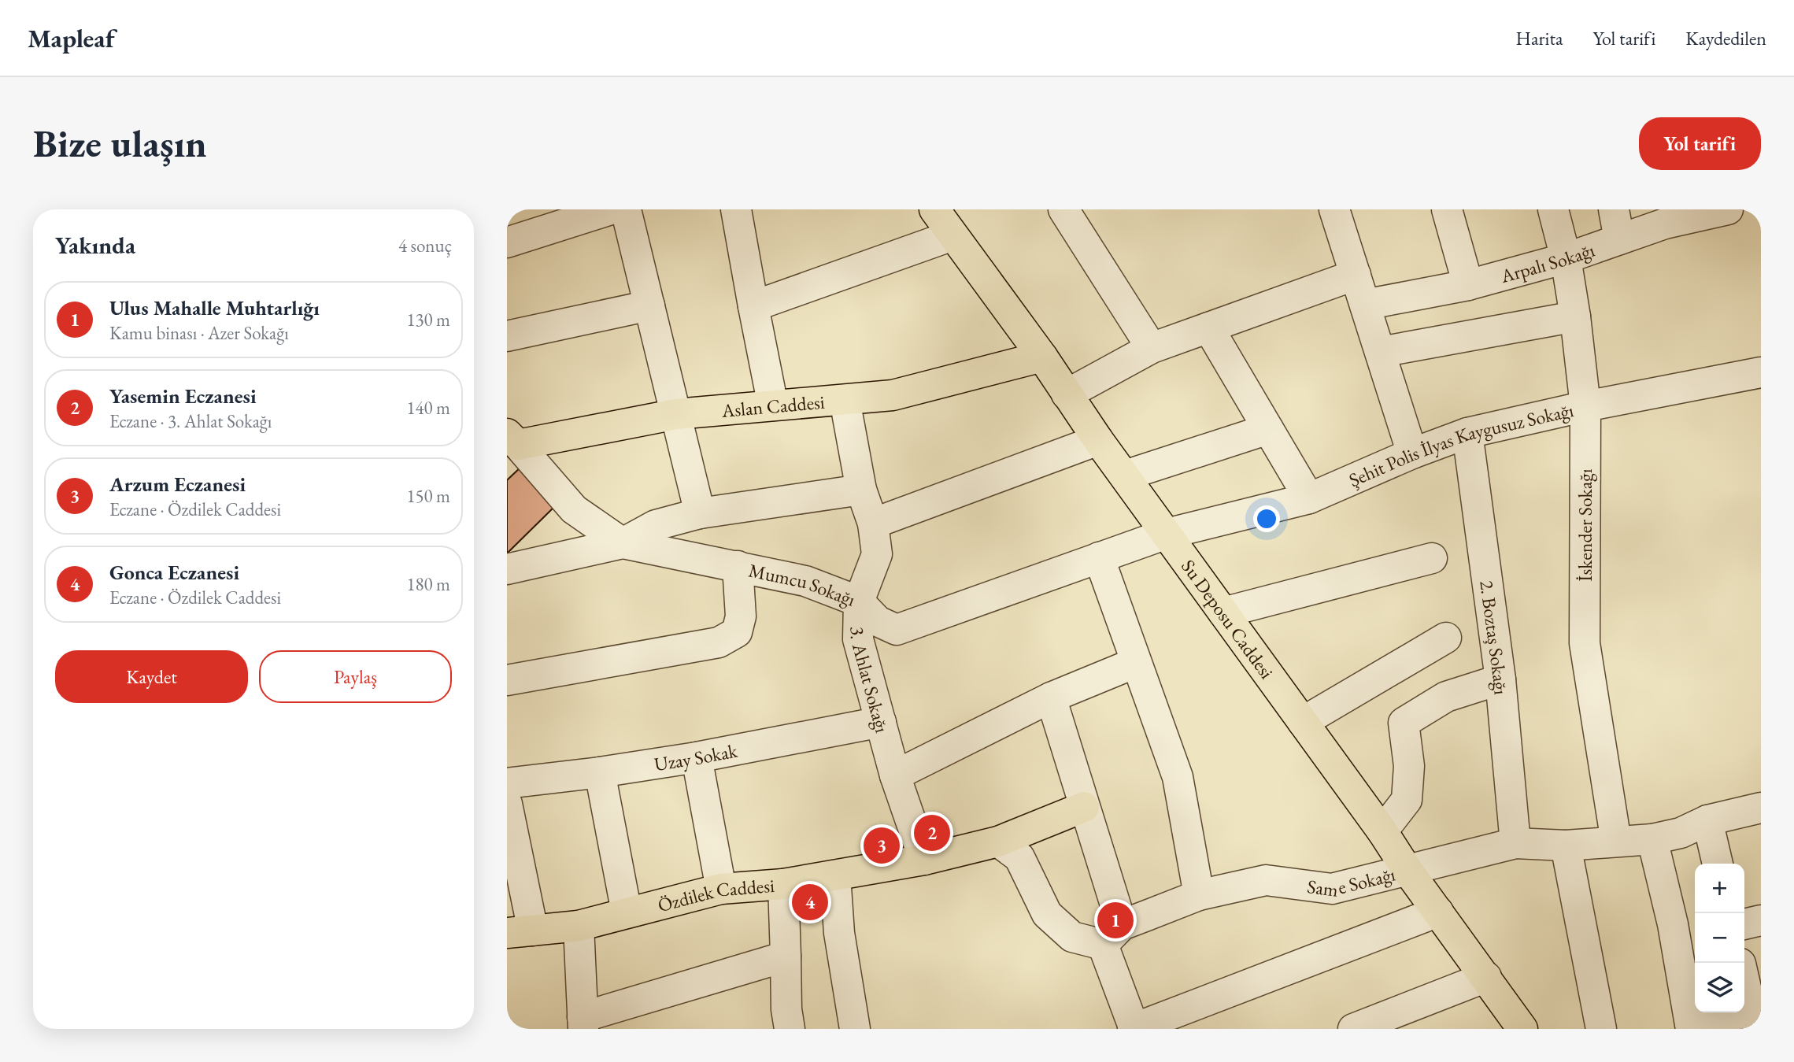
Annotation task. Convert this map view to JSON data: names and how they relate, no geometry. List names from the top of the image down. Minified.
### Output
{"streets":{"main road":["Aslan Caddesi","Su Deposu Caddesi","Özdilek Caddesi"],"street":["Arpalı Sokağı","Şehit Polis İlyas Kaygusuz Sokağı","İskender Sokağı","Mumcu Sokağı","2. Boztaş Sokağı","3. Ahlat Sokağı","Uzay Sokak","Same Sokağı"]},"crossings":[["Arpalı Sokağı","İskender Sokağı"],["Aslan Caddesi","Mumcu Sokağı"],["Aslan Caddesi","Su Deposu Caddesi"],["Aslan Caddesi","3. Ahlat Sokağı"],["Şehit Polis İlyas Kaygusuz Sokağı","İskender Sokağı"],["Şehit Polis İlyas Kaygusuz Sokağı","Mumcu Sokağı"],["Şehit Polis İlyas Kaygusuz Sokağı","Su Deposu Caddesi"],["Şehit Polis İlyas Kaygusuz Sokağı","2. Boztaş Sokağı"],["İskender Sokağı","Same Sokağı"],["Mumcu Sokağı","Su Deposu Caddesi"],["Mumcu Sokağı","3. Ahlat Sokağı"],["Su Deposu Caddesi","Same Sokağı"],["2. Boztaş Sokağı","Same Sokağı"],["3. Ahlat Sokağı","Uzay Sokak"],["3. Ahlat Sokağı","Özdilek Caddesi"]],"page":{"header":"Mapleaf","nav":["Harita","Yol tarifi","Kaydedilen"],"buttons":["Yol tarifi",["Kaydet","Paylaş"]],"title":"Bize ulaşın","heading":["Yakında","4 sonuç"],"list":[{"mark":"1","name":"Ulus Mahalle Muhtarlığı","note":"Kamu binası · Azer Sokağı","value":"130 m"},{"mark":"2","name":"Yasemin Eczanesi","note":"Eczane · 3. Ahlat Sokağı","value":"140 m"},{"mark":"3","name":"Arzum Eczanesi","note":"Eczane · Özdilek Caddesi","value":"150 m"},{"mark":"4","name":"Gonca Eczanesi","note":"Eczane · Özdilek Caddesi","value":"180 m"}],"pins":["2","3","4","1"],"map_buttons":["+","−"]}}
